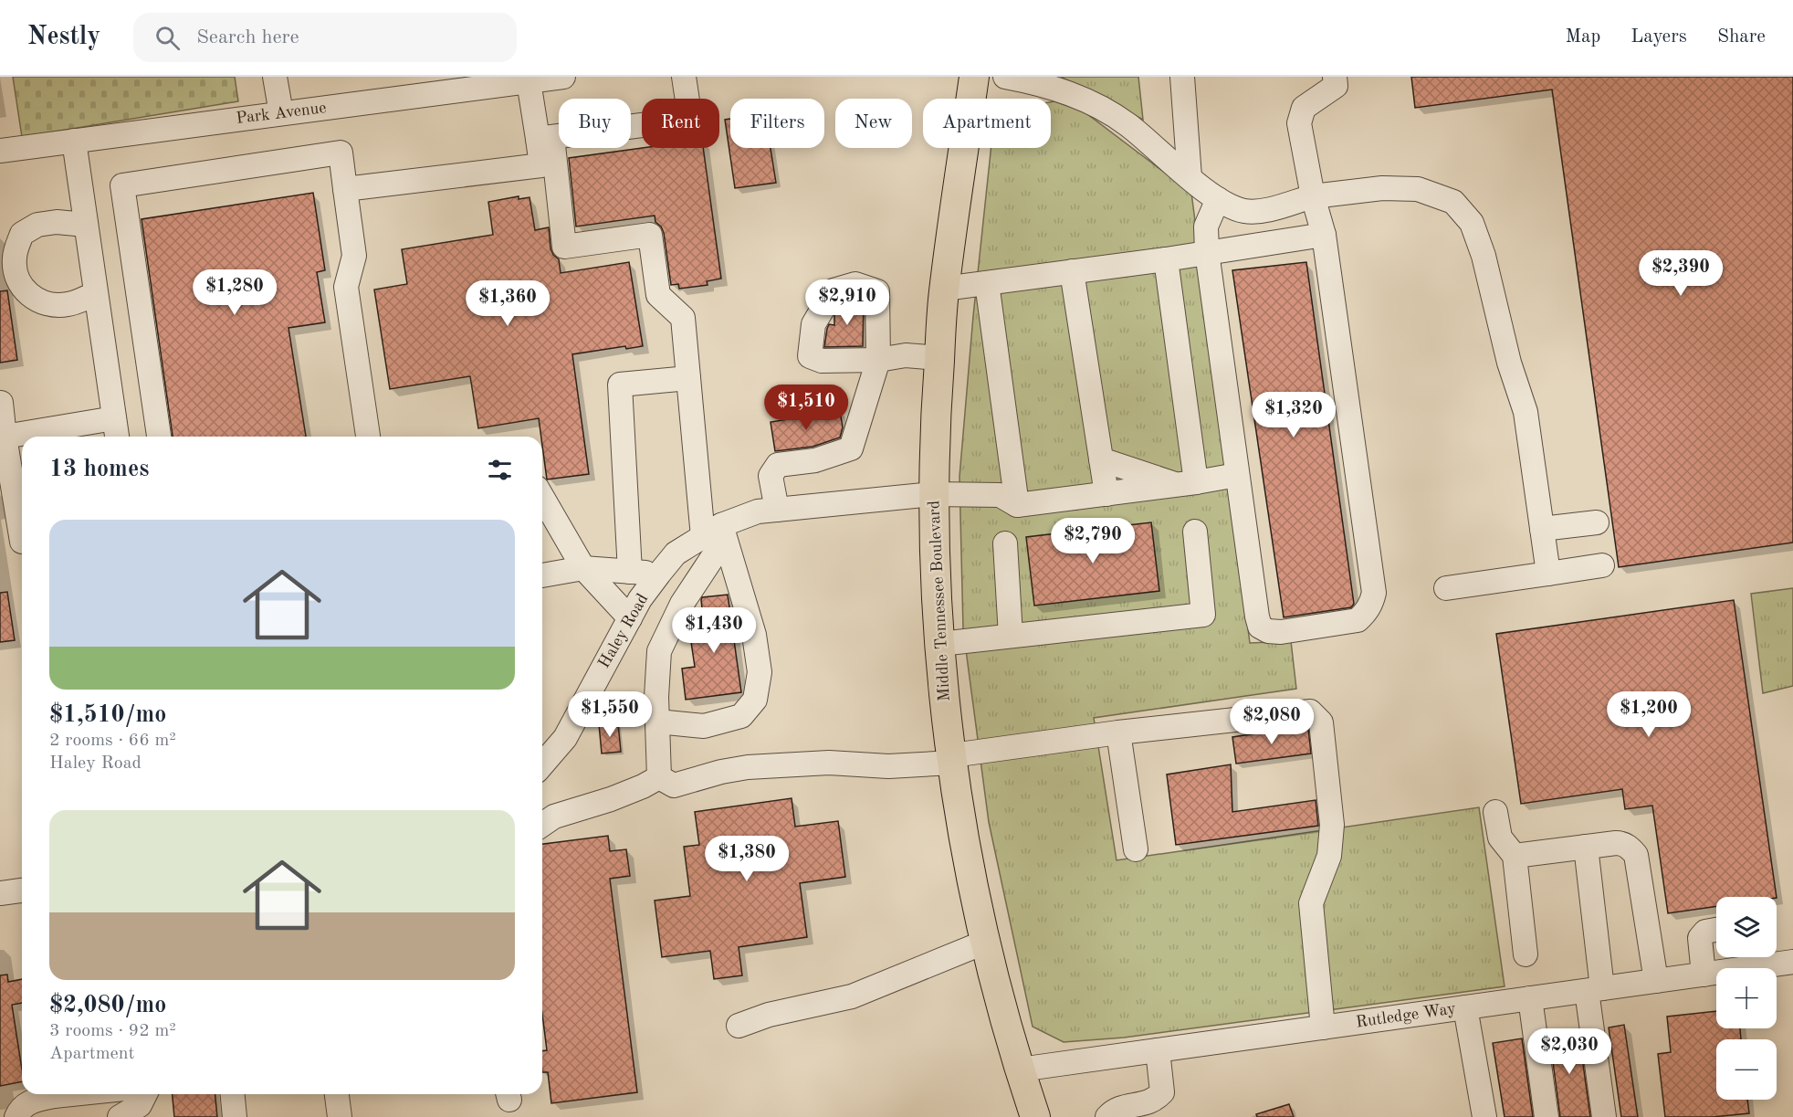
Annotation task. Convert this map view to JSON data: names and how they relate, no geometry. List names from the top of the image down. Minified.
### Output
{"streets":{"main road":["Middle Tennessee Boulevard"],"street":["Park Avenue","Haley Road","Rutledge Way"]},"crossings":[["Middle Tennessee Boulevard","Haley Road"],["Middle Tennessee Boulevard","Rutledge Way"]],"page":{"header":"Nestly","search":"Search here","nav":["Map","Layers","Share"],"chip":["Buy","Rent","Filters","New","Apartment"],"price":["$2,390","$1,280","$2,910","$1,360","$1,510","$1,320","$2,790","$1,430","$1,550","$1,200","$2,080","$1,380","$2,030"],"heading":"13 homes","list":[{"name":"$1,510/mo","note":"2 rooms · 66 m² · Haley Road"},{"name":"$2,080/mo","note":"3 rooms · 92 m² · Apartment"}],"map_buttons":["+","−"]}}
